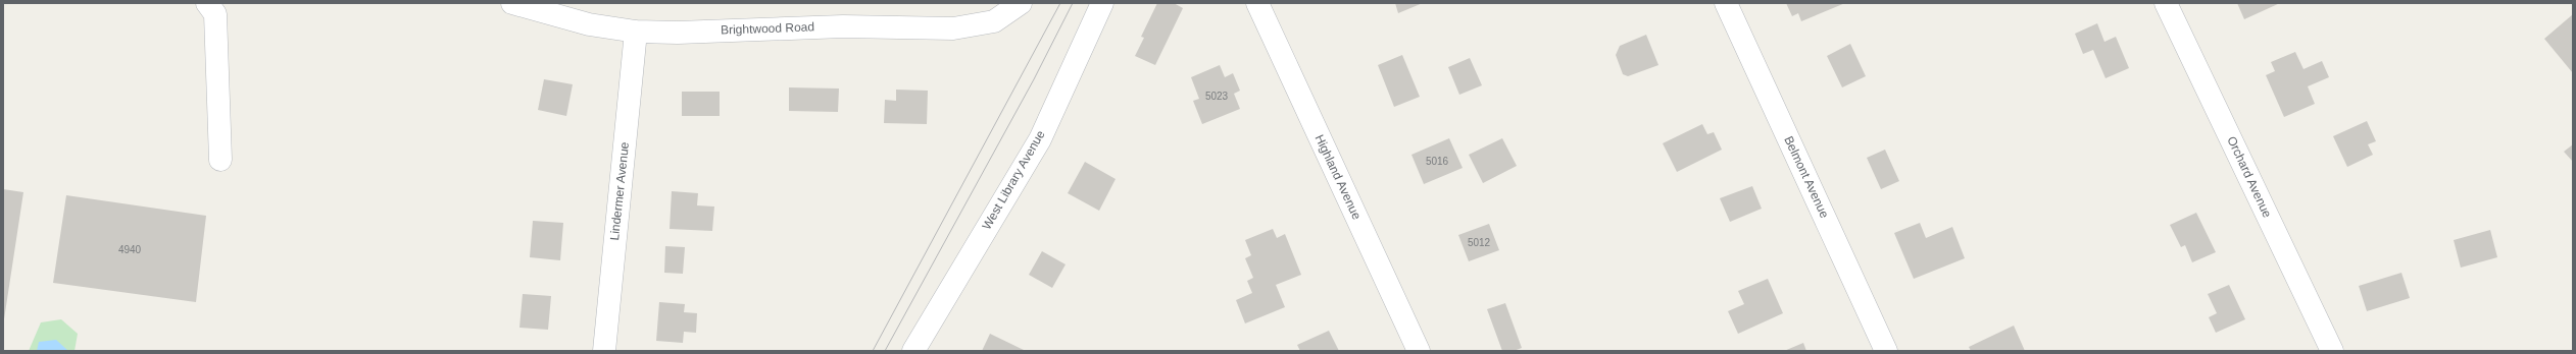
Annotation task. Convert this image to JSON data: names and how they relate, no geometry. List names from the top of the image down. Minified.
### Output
{"streets":{"street":["Brightwood Road","Highland Avenue","Belmont Avenue","Orchard Avenue","West Library Avenue","Lindermer Avenue"]},"crossings":[["Brightwood Road","Lindermer Avenue"]],"house_numbers":["5023","5016","5012","4940"]}
